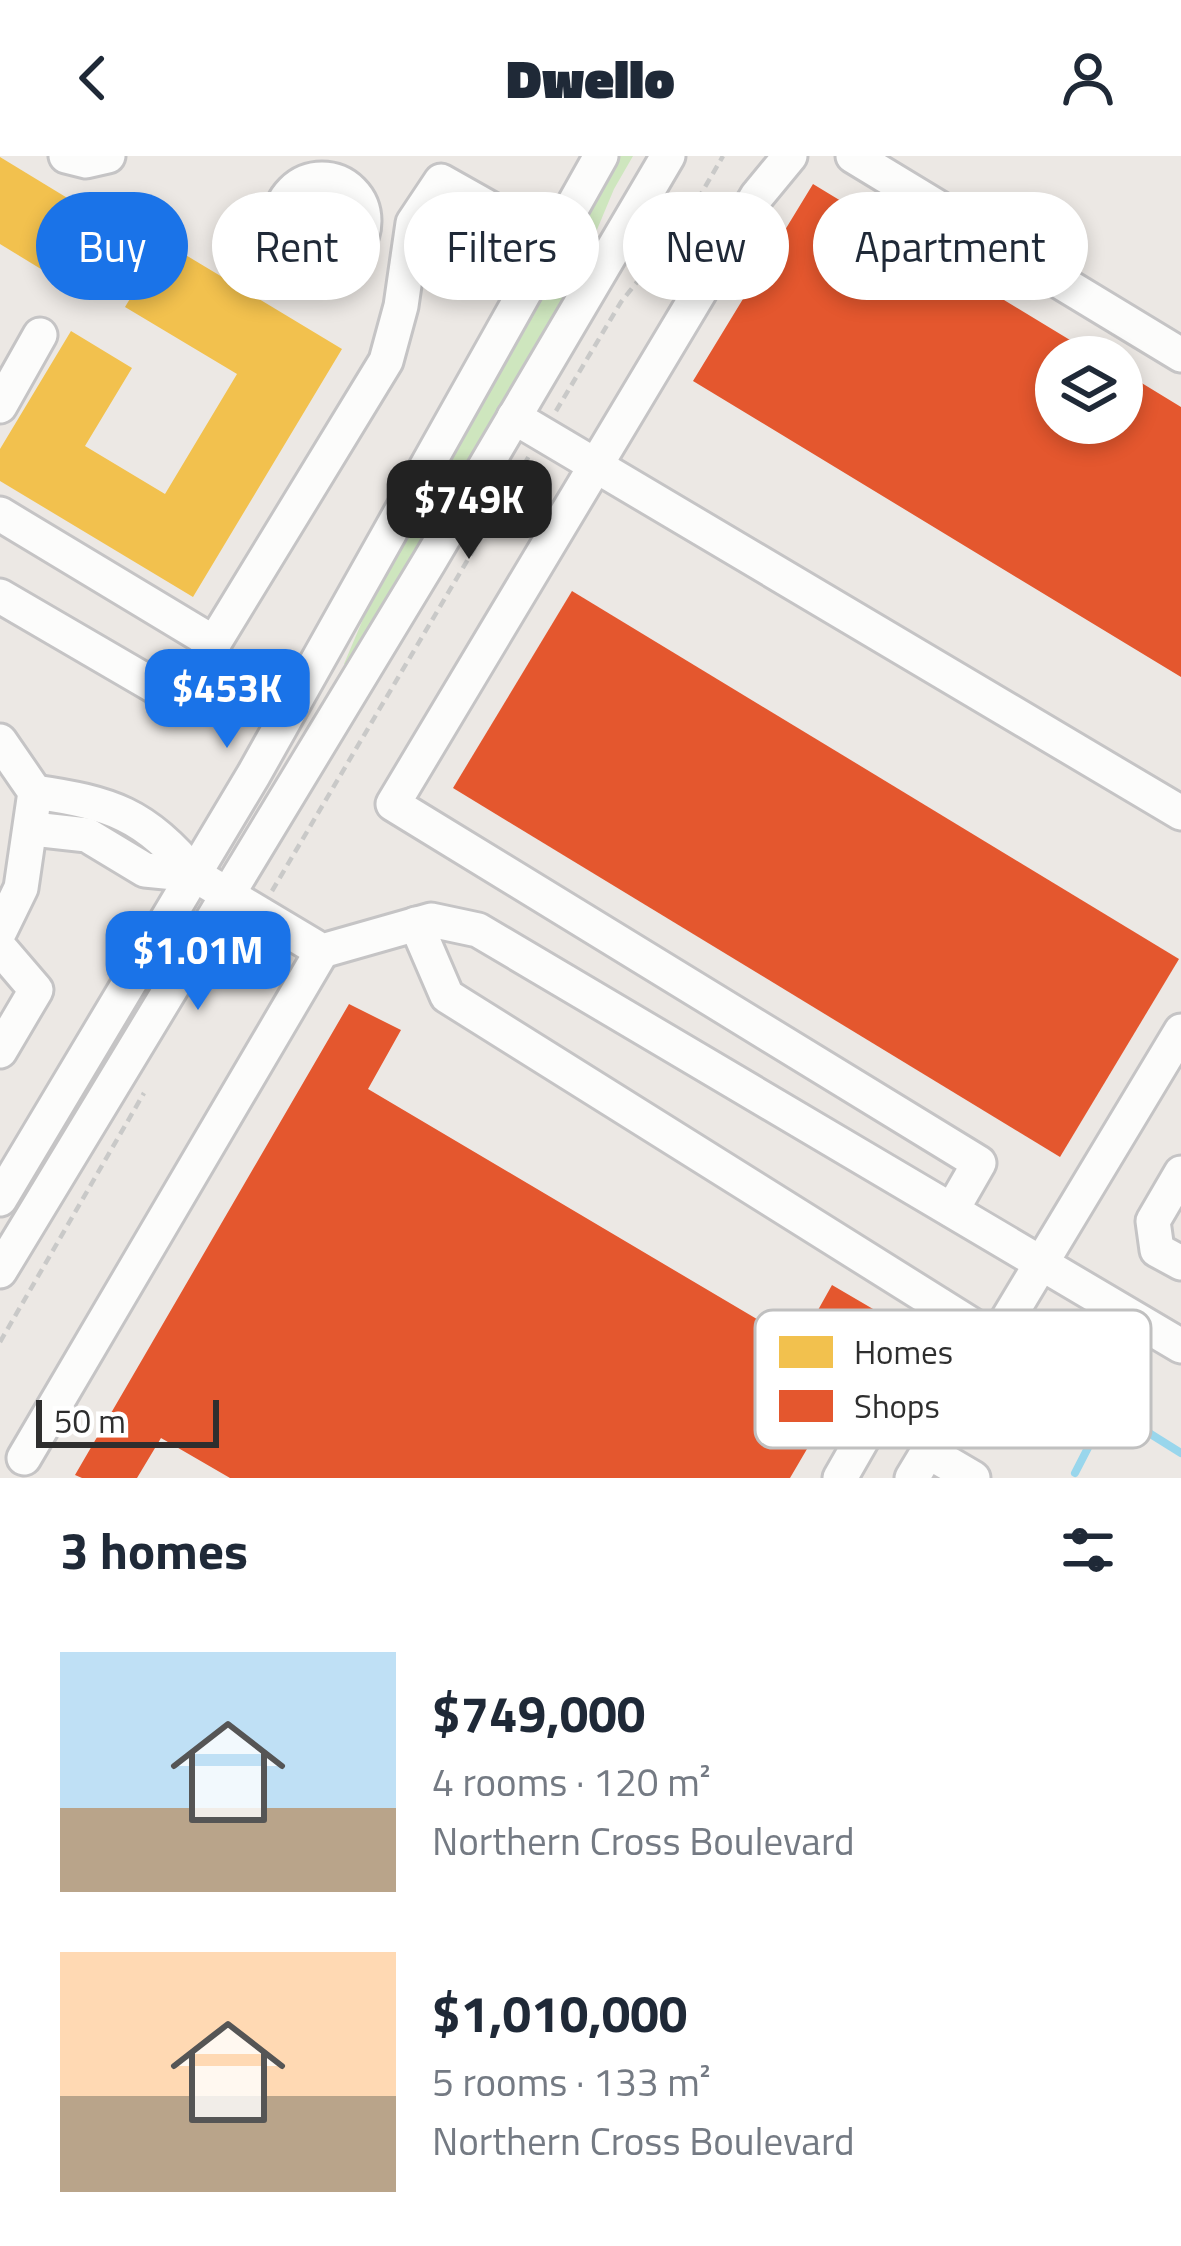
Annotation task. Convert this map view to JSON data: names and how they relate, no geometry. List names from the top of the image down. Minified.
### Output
{"legend":["Homes","Shops"],"scale_bar":"50 m","page":{"header":"Dwello","chip":["Buy","Rent","Filters","New","Apartment"],"price":["$749K","$453K","$1.01M"],"scale":"50 m","heading":"3 homes","list":[{"name":"$749,000","note":"4 rooms · 120 m² · Northern Cross Boulevard"},{"name":"$1,010,000","note":"5 rooms · 133 m² · Northern Cross Boulevard"}]}}
